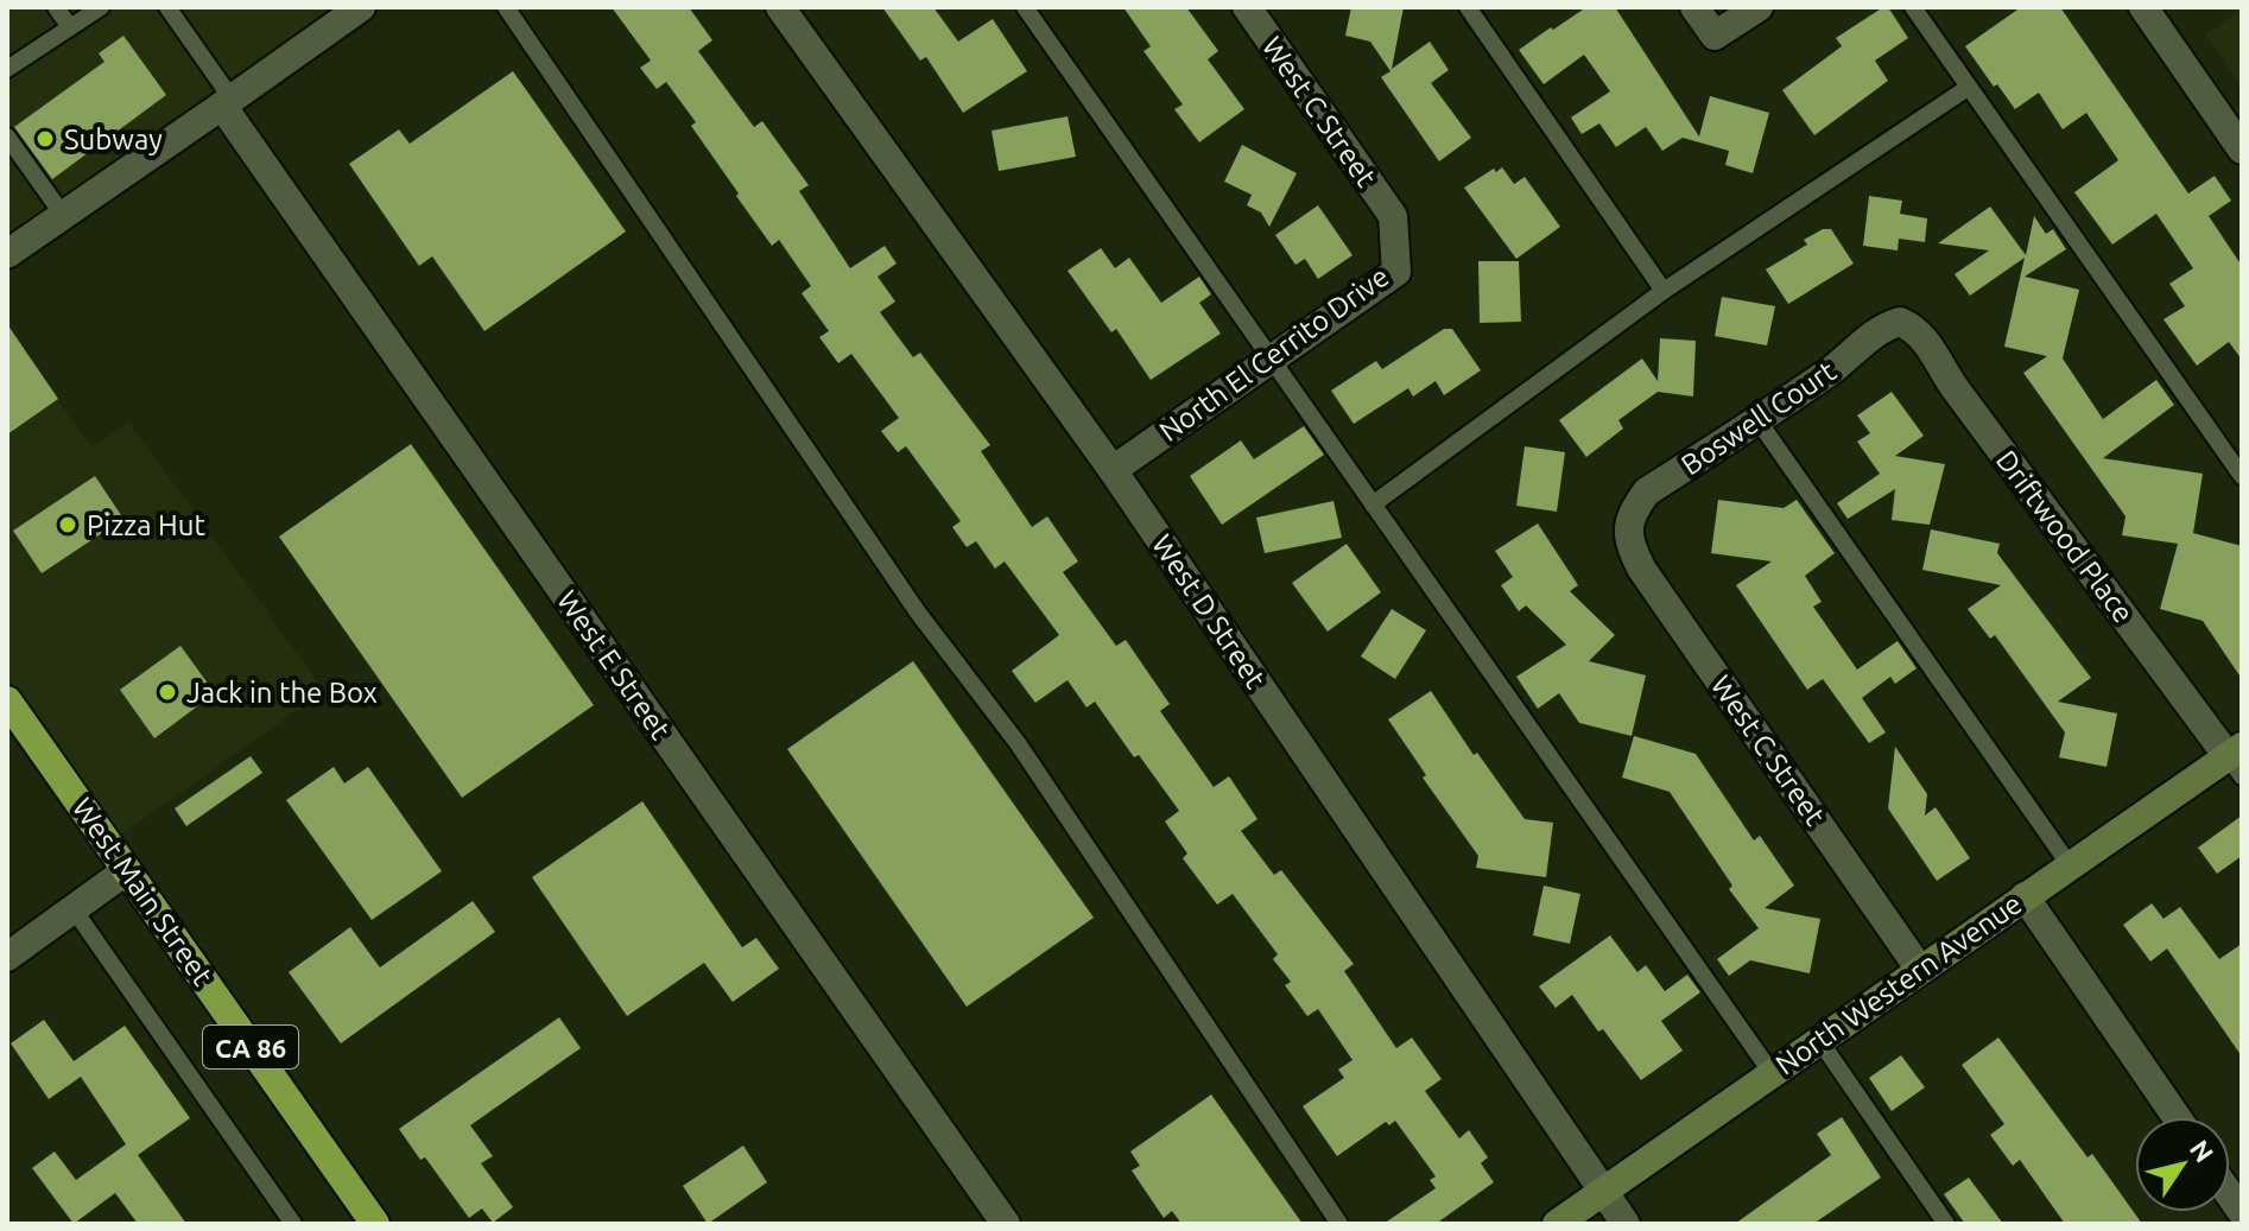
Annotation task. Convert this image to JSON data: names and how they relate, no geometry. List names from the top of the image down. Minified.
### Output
{"streets":{"highway":["West Main Street","CA 86"],"main road":["North Western Avenue"],"street":["West C Street","North El Cerrito Drive","Boswell Court","Driftwood Place","West D Street","West E Street"]},"crossings":[["West C Street","North El Cerrito Drive"],["West C Street","Boswell Court"],["West C Street","North Western Avenue"],["North El Cerrito Drive","West D Street"],["Boswell Court","Driftwood Place"],["Driftwood Place","North Western Avenue"],["West D Street","North Western Avenue"]],"places":["Subway","Pizza Hut","Jack in the Box"],"north":"top right"}
